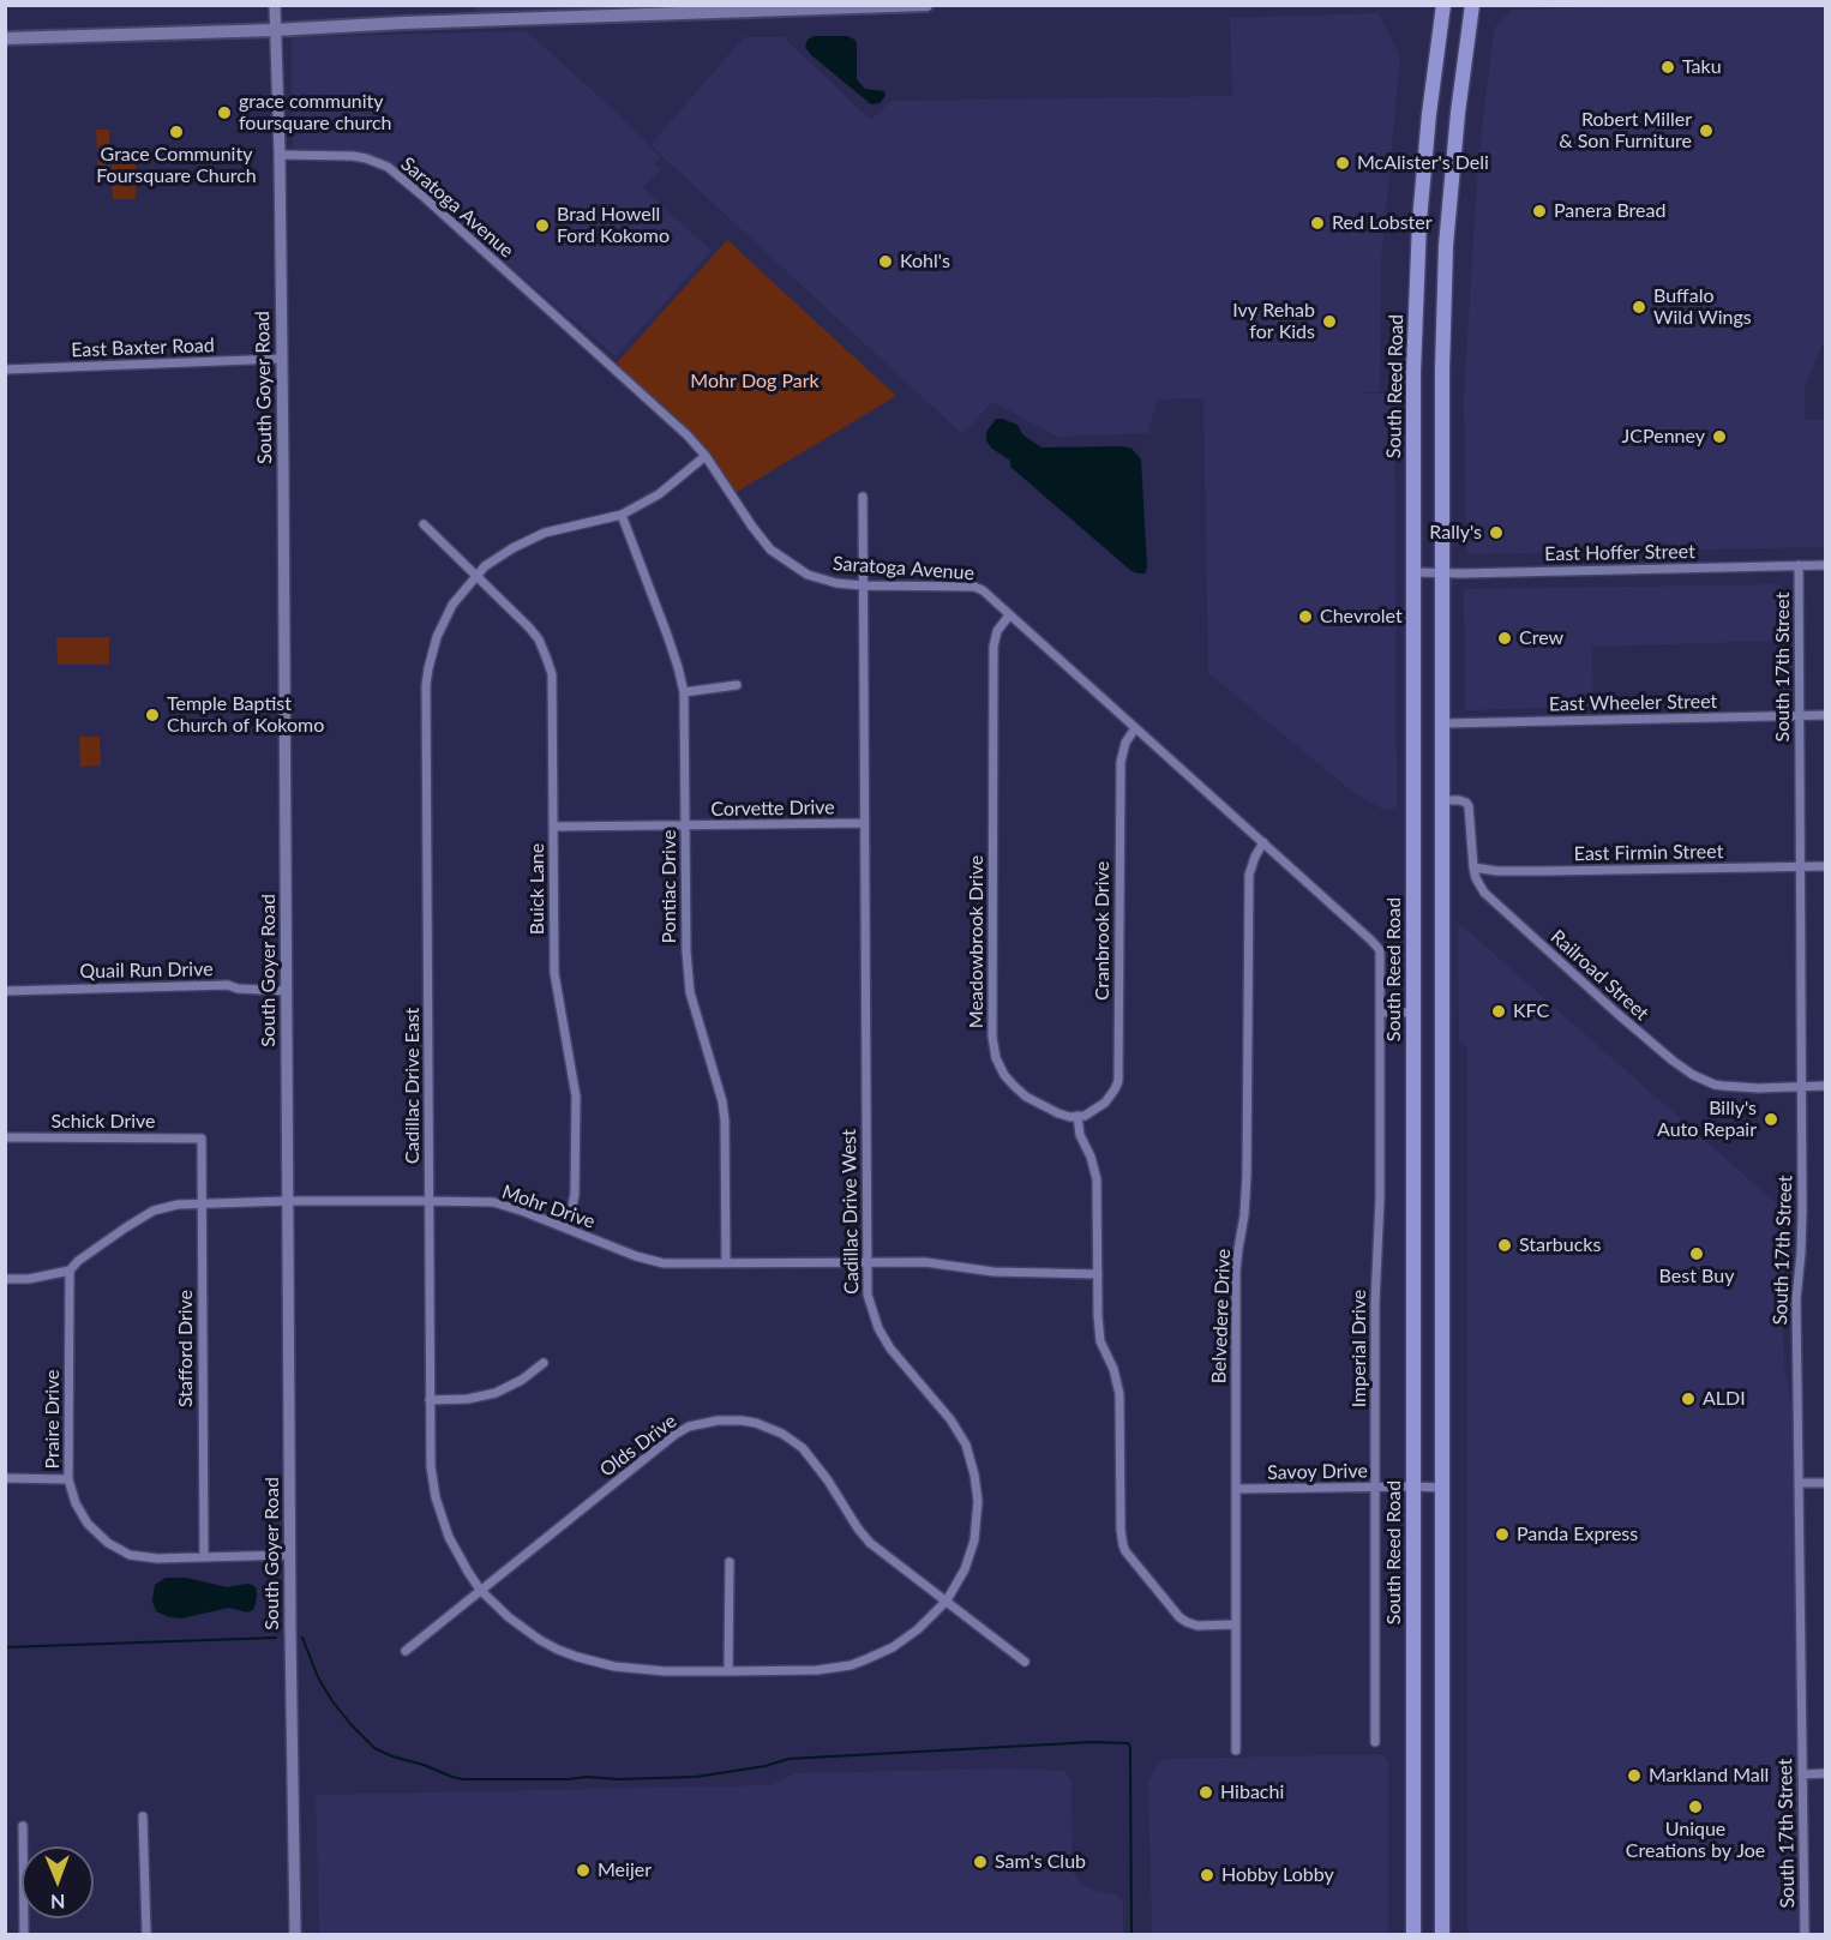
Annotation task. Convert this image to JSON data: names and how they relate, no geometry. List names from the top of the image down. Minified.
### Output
{"streets":{"main road":["South Reed Road"],"street":["Saratoga Avenue","East Baxter Road","South Goyer Road","East Hoffer Street","South 17th Street","East Wheeler Street","Corvette Drive","East Firmin Street","Pontiac Drive","Buick Lane","Cranbrook Drive","Meadowbrook Drive","Quail Run Drive","Railroad Street","Cadillac Drive East","Schick Drive","Mohr Drive","Cadillac Drive West","Belvedere Drive","Stafford Drive","Imperial Drive","Praire Drive","Olds Drive","Savoy Drive"]},"crossings":[["Saratoga Avenue","South Goyer Road"],["Saratoga Avenue","Cranbrook Drive"],["Saratoga Avenue","Meadowbrook Drive"],["Saratoga Avenue","Cadillac Drive East"],["Saratoga Avenue","Cadillac Drive West"],["Saratoga Avenue","Belvedere Drive"],["Saratoga Avenue","Imperial Drive"],["East Baxter Road","South Goyer Road"],["South Reed Road","East Hoffer Street"],["South Reed Road","Savoy Drive"],["South Goyer Road","Quail Run Drive"],["South Goyer Road","Mohr Drive"],["South Goyer Road","Praire Drive"],["East Hoffer Street","South 17th Street"],["South 17th Street","East Wheeler Street"],["South 17th Street","East Firmin Street"],["South 17th Street","Railroad Street"],["Corvette Drive","Pontiac Drive"],["Corvette Drive","Buick Lane"],["Corvette Drive","Cadillac Drive West"],["East Firmin Street","Railroad Street"],["Pontiac Drive","Cadillac Drive East"],["Pontiac Drive","Mohr Drive"],["Buick Lane","Cadillac Drive East"],["Buick Lane","Mohr Drive"],["Cranbrook Drive","Meadowbrook Drive"],["Cadillac Drive East","Mohr Drive"],["Cadillac Drive East","Cadillac Drive West"],["Cadillac Drive East","Olds Drive"],["Schick Drive","Stafford Drive"],["Mohr Drive","Cadillac Drive West"],["Mohr Drive","Stafford Drive"],["Mohr Drive","Praire Drive"],["Cadillac Drive West","Olds Drive"],["Belvedere Drive","Savoy Drive"],["Stafford Drive","Praire Drive"],["Imperial Drive","Savoy Drive"]],"parks":["Mohr Dog Park"],"places":["Taku","grace community foursquare church","Robert Miller & Son Furniture","Grace Community Foursquare Church","McAlister's Deli","Panera Bread","Red Lobster","Brad Howell Ford Kokomo","Kohl's","Buffalo Wild Wings","Ivy Rehab for Kids","JCPenney","Rally's","Chevrolet","Crew","Temple Baptist Church of Kokomo","KFC","Billy's Auto Repair","Starbucks","Best Buy","ALDI","Panda Express","Markland Mall","Hibachi","Unique Creations by Joe","Sam's Club","Meijer","Hobby Lobby"],"north":"bottom"}
